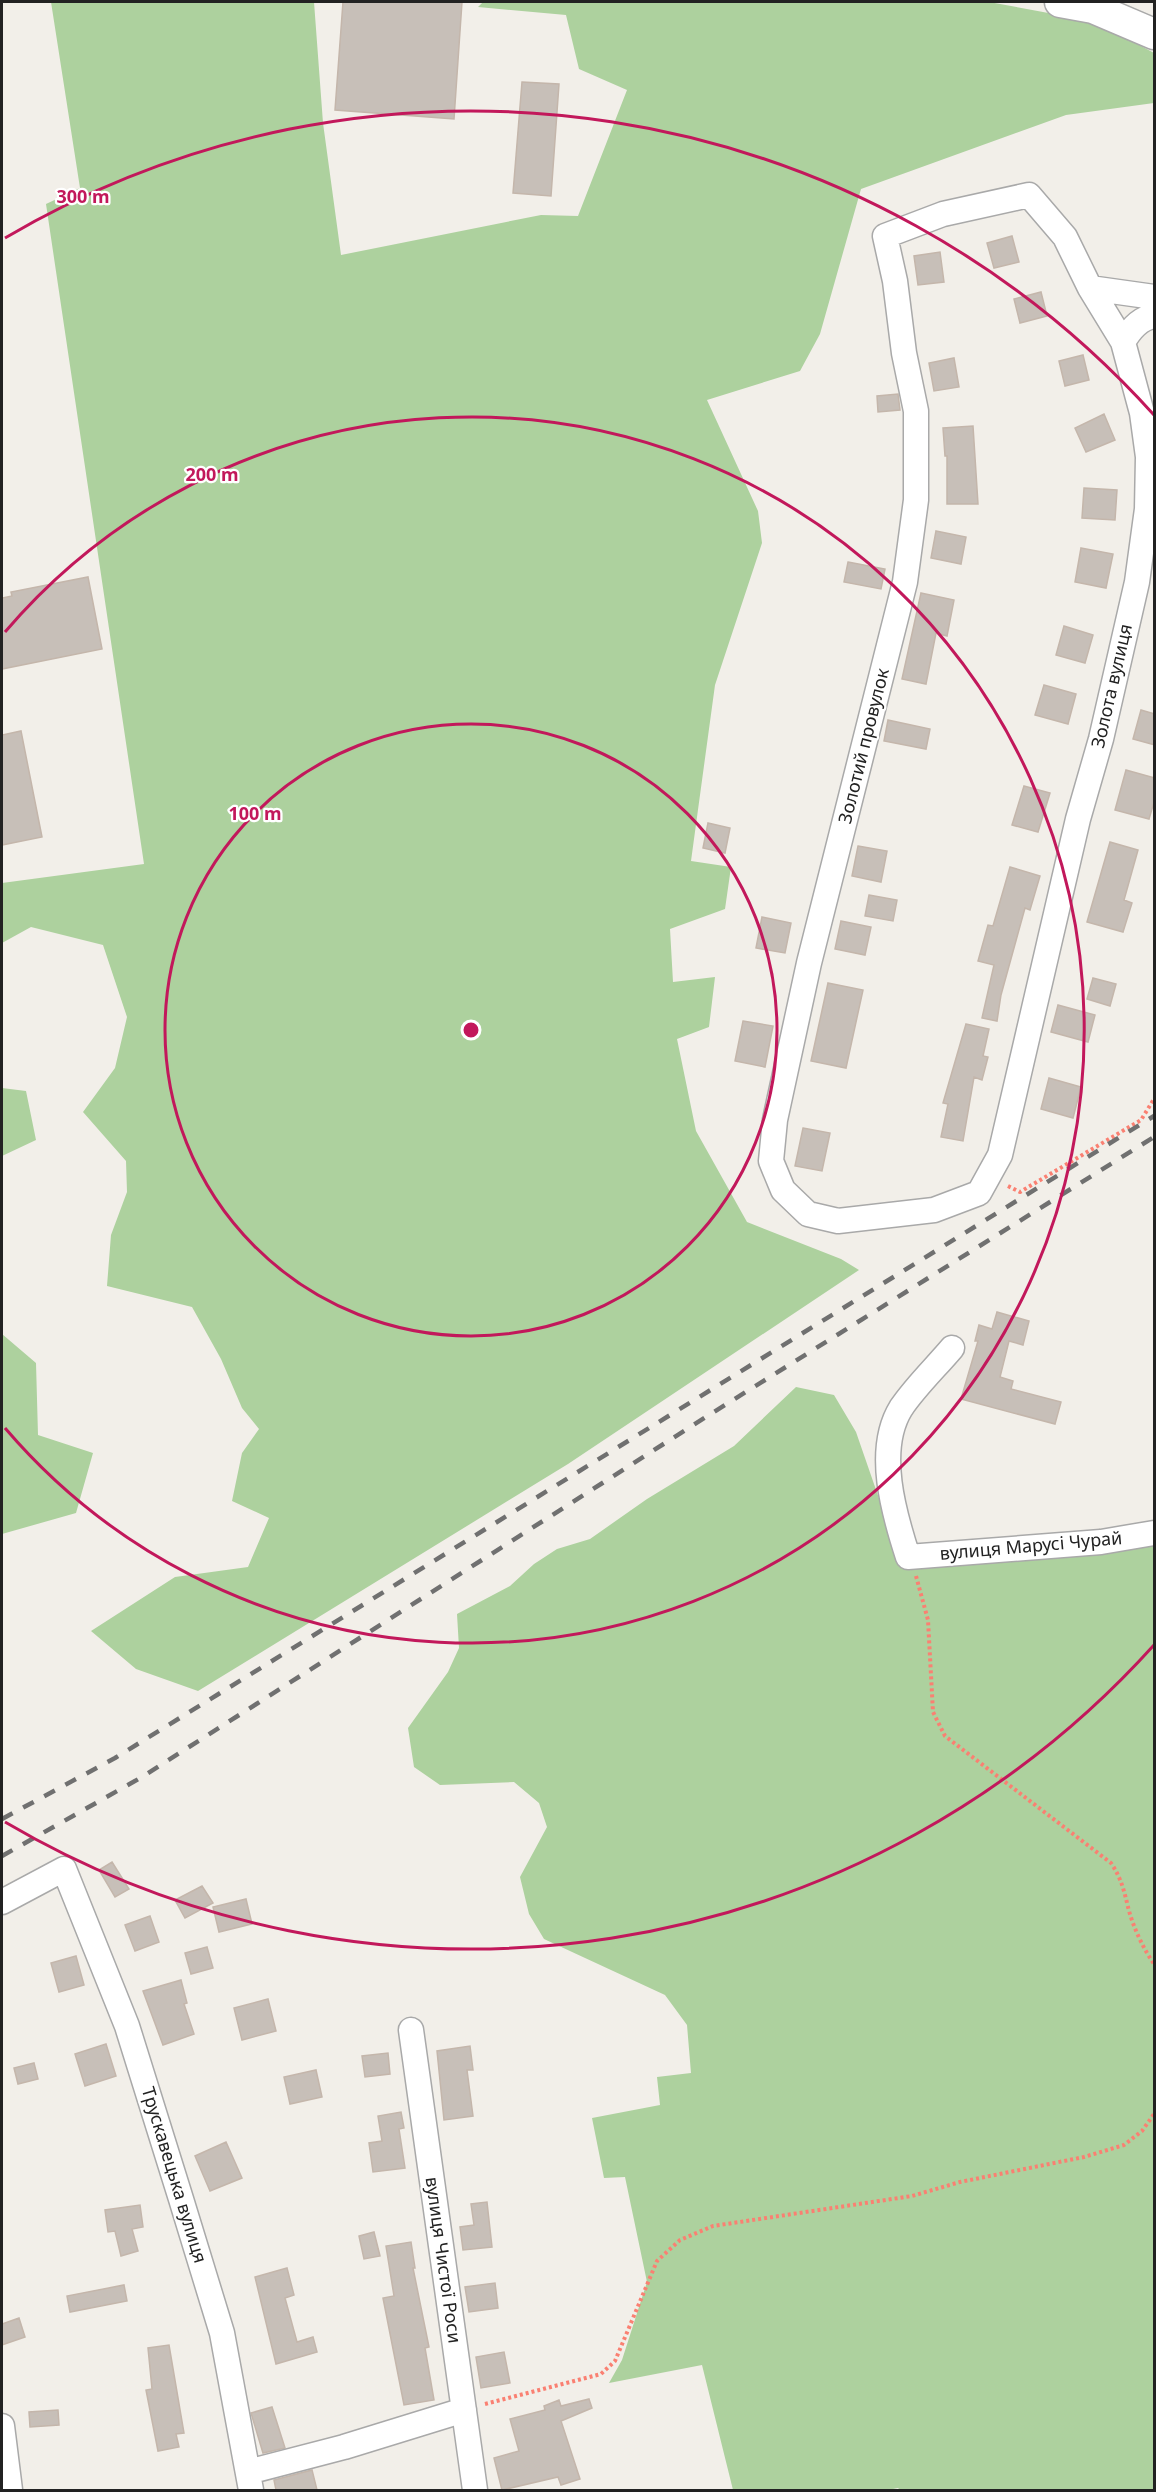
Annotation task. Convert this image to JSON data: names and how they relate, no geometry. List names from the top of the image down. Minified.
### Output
{"streets":{"street":["Золота вулиця","Золотий провулок","вулиця Марусі Чурай","Трускавецька вулиця","вулиця Чистої Роси"]},"crossings":[["Золота вулиця","Золотий провулок"]],"rings":["300 m","200 m","100 m"]}
